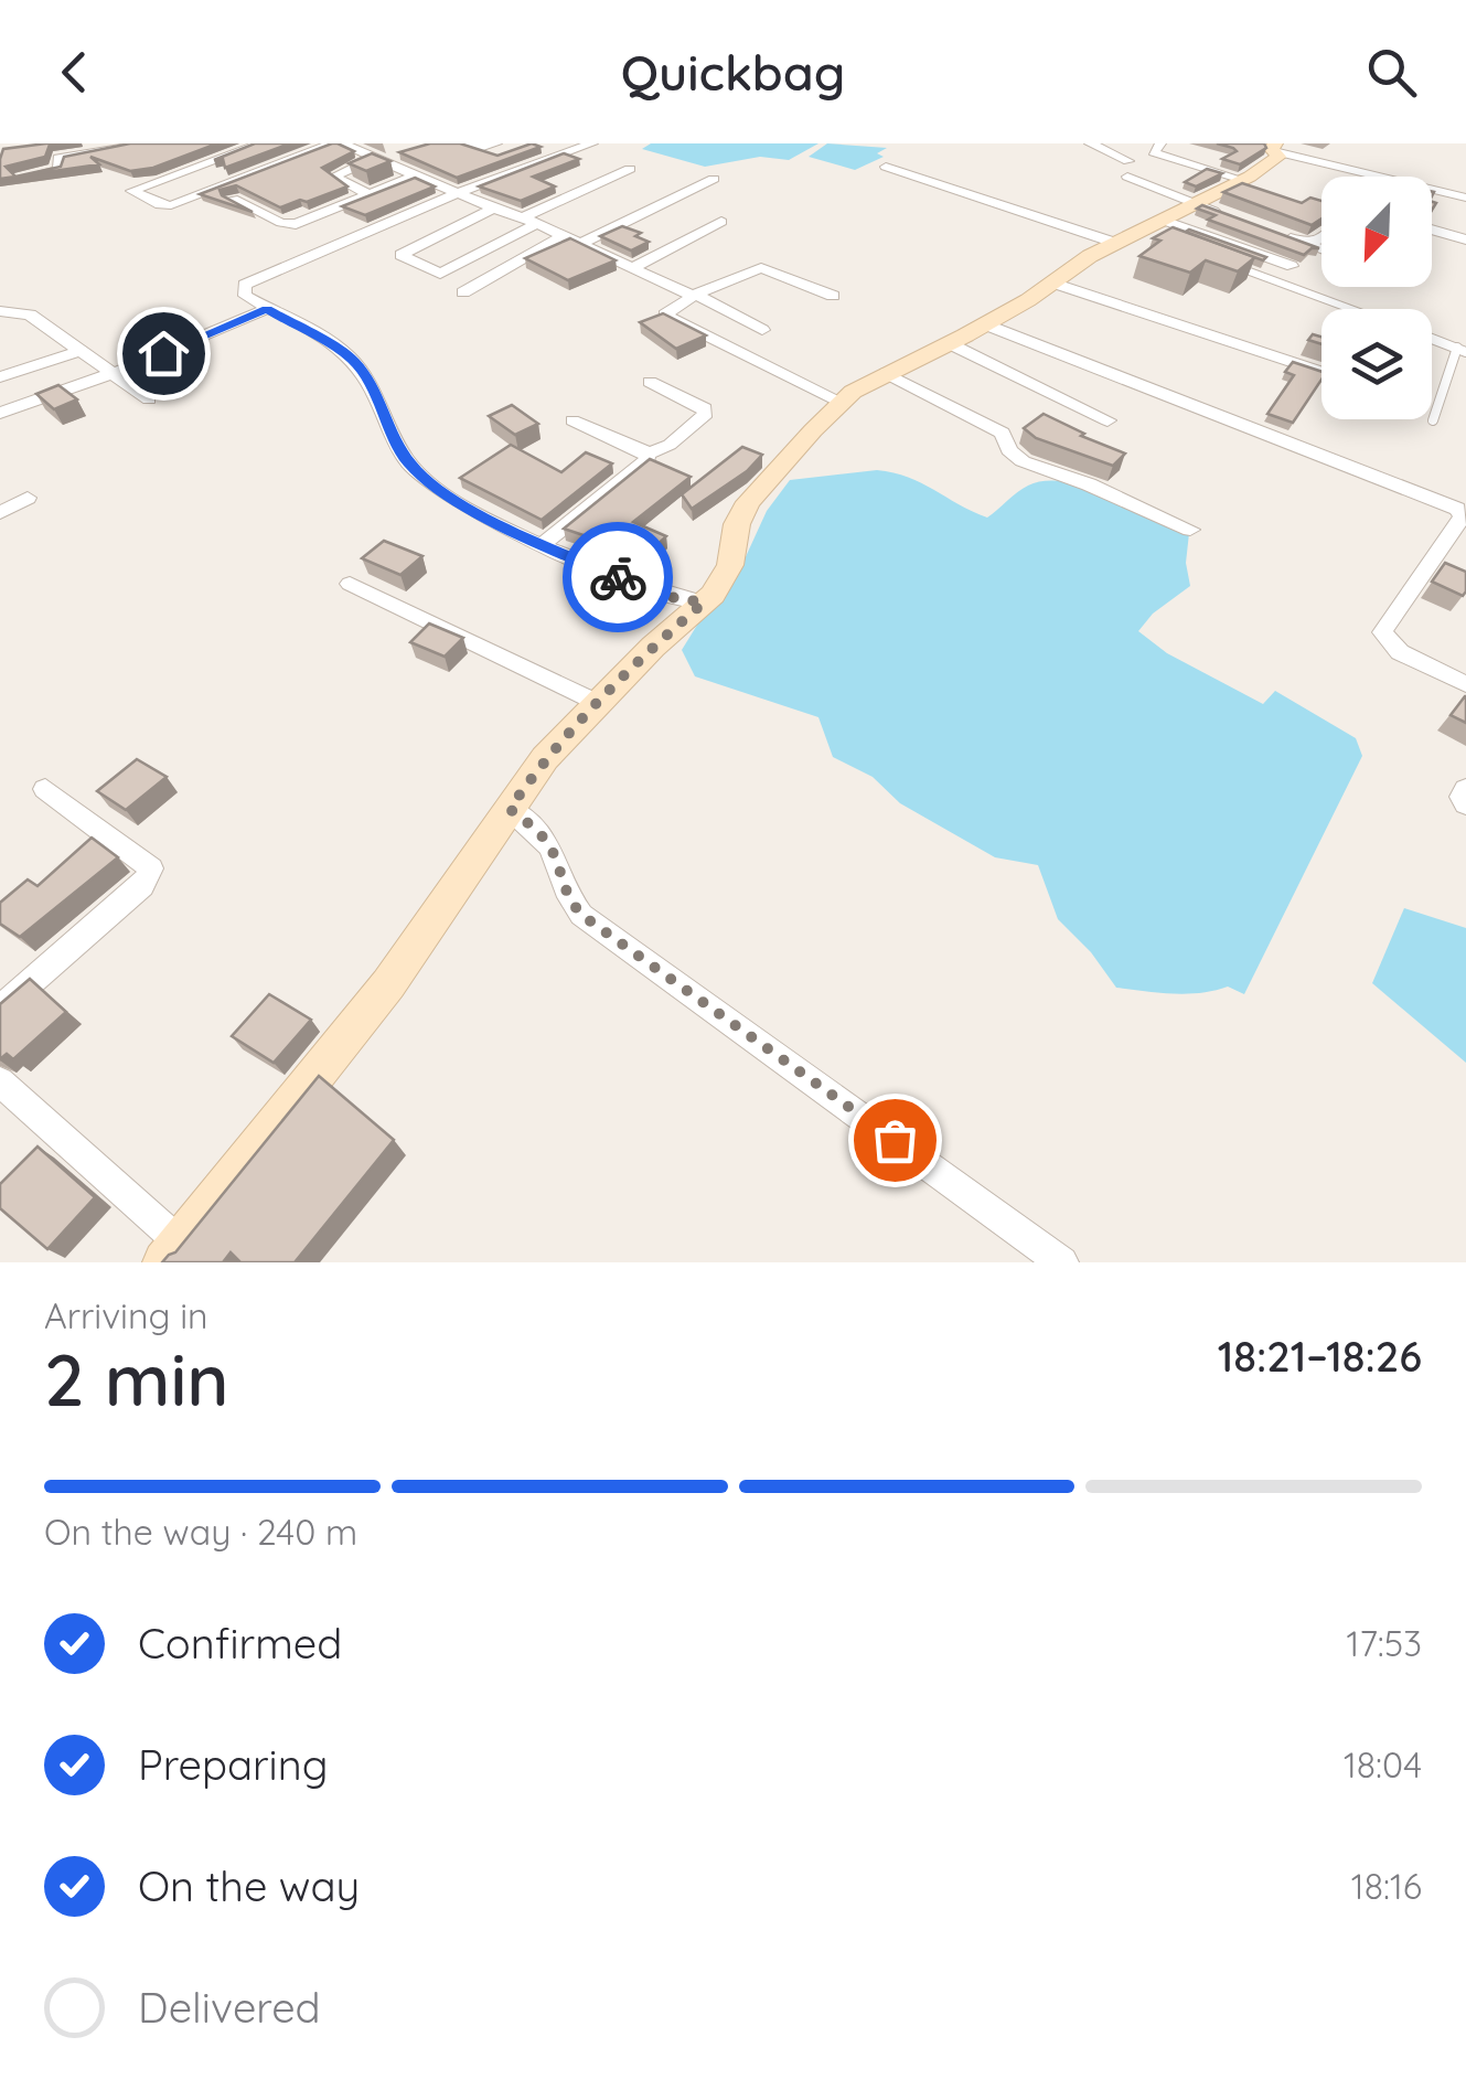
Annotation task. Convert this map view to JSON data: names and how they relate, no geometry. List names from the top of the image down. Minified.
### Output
{"north":"bottom left","page":{"header":"Quickbag","heading":["2 min","Arriving in","18:21–18:26"],"bar":"On the way · 240 m","list":[["Confirmed","17:53"],["Preparing","18:04"],["On the way","18:16"],"Delivered"]}}
